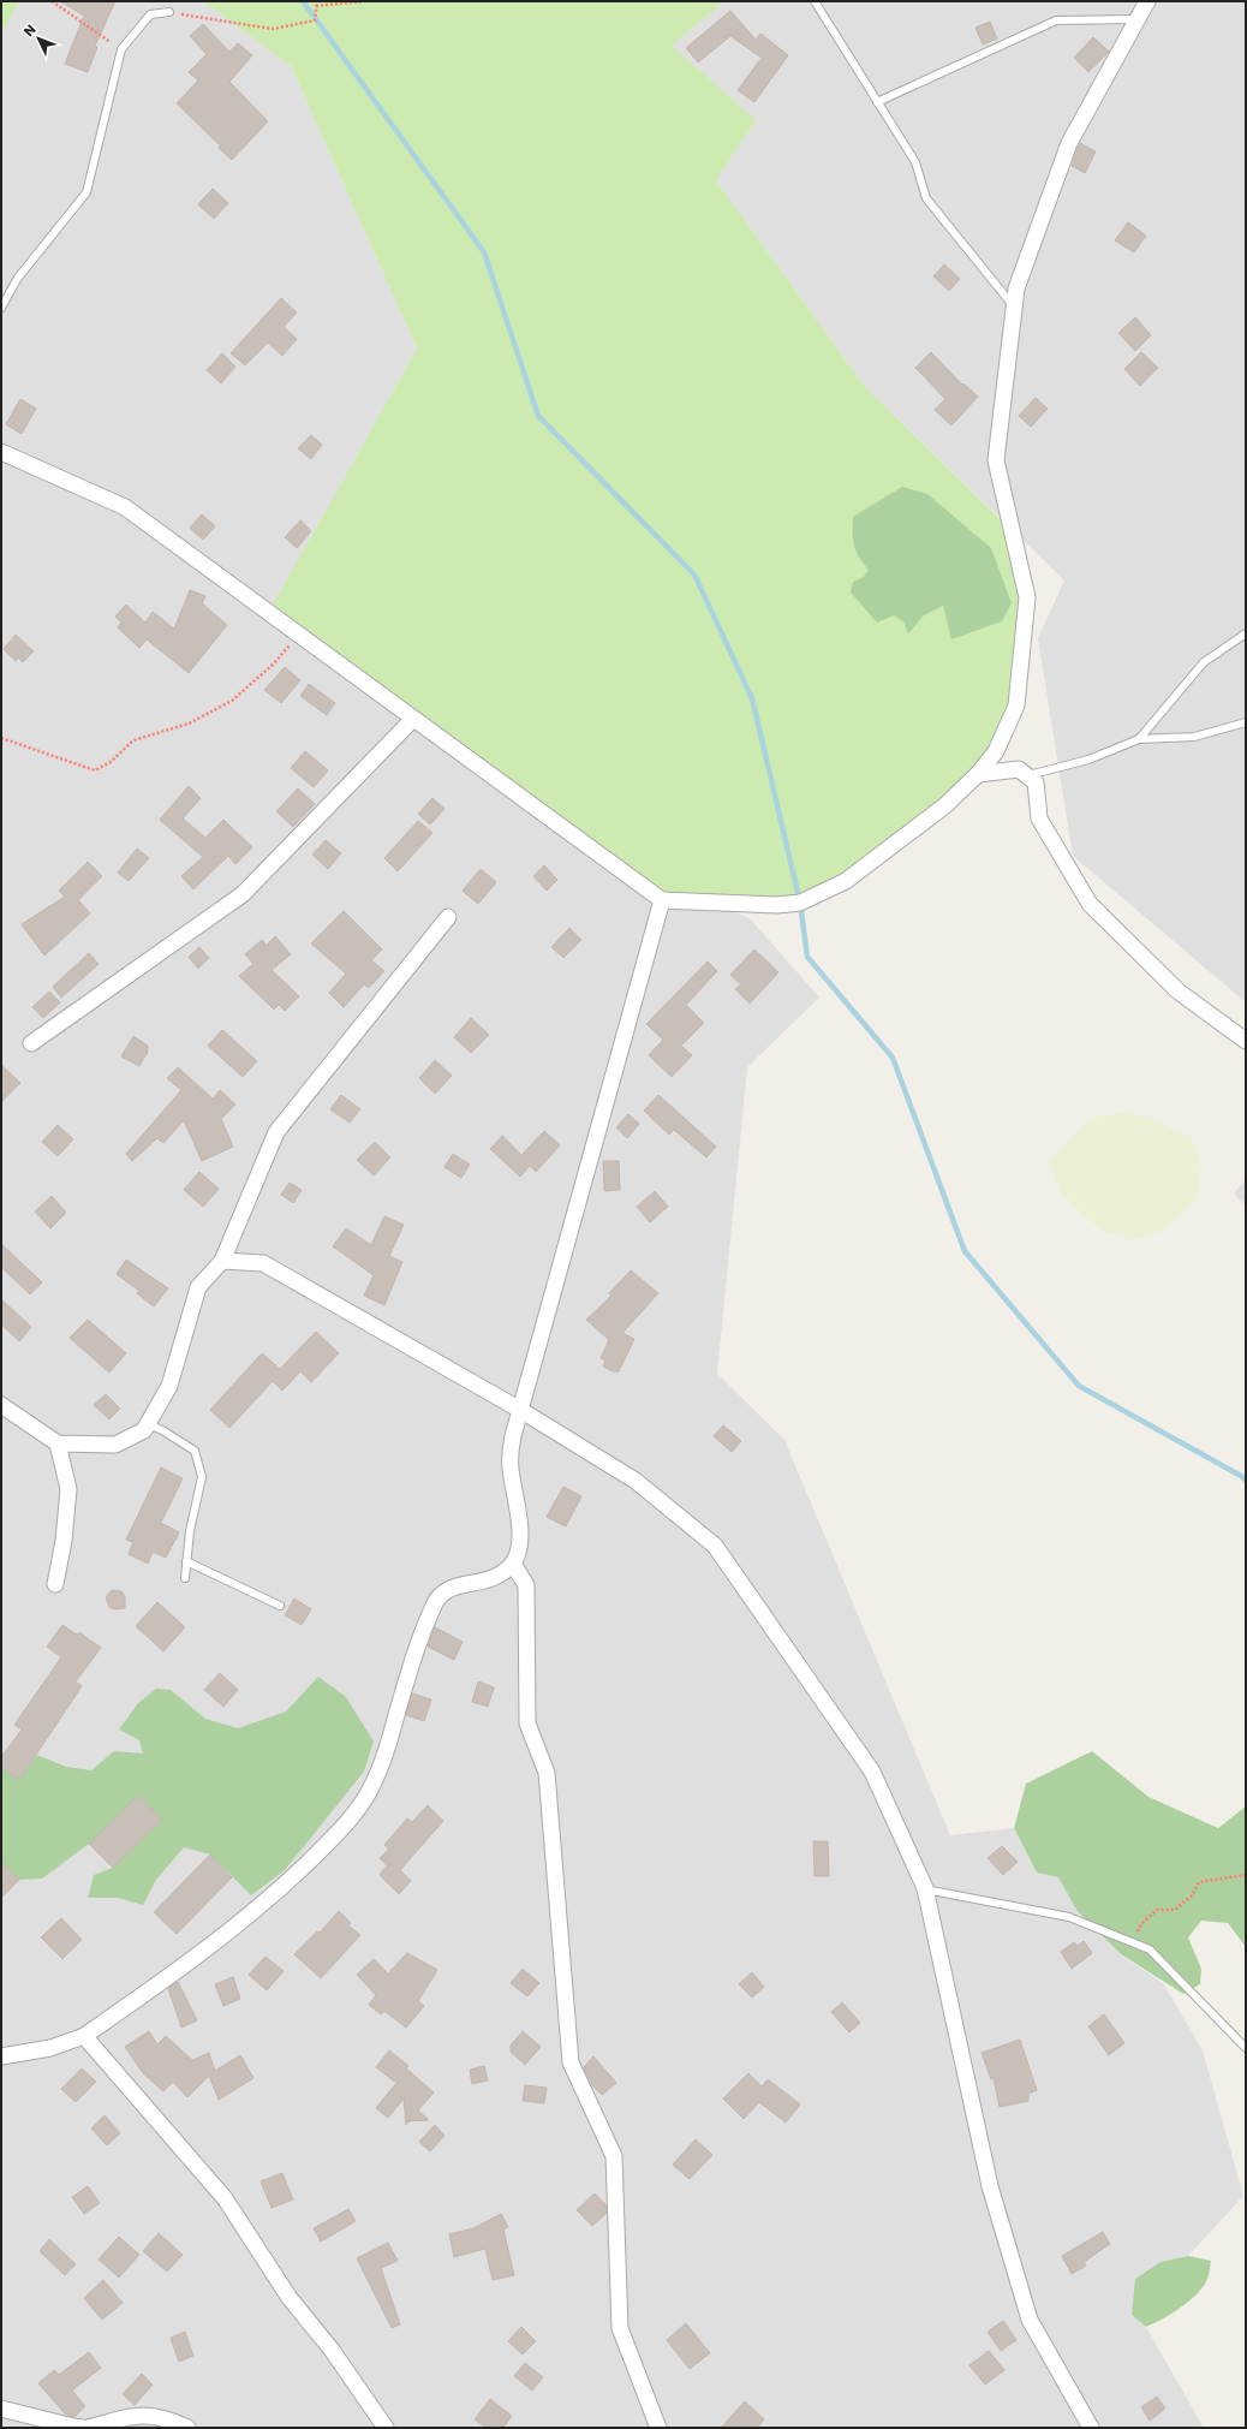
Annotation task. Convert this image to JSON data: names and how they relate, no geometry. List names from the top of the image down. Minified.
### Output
{"north":"top left"}
